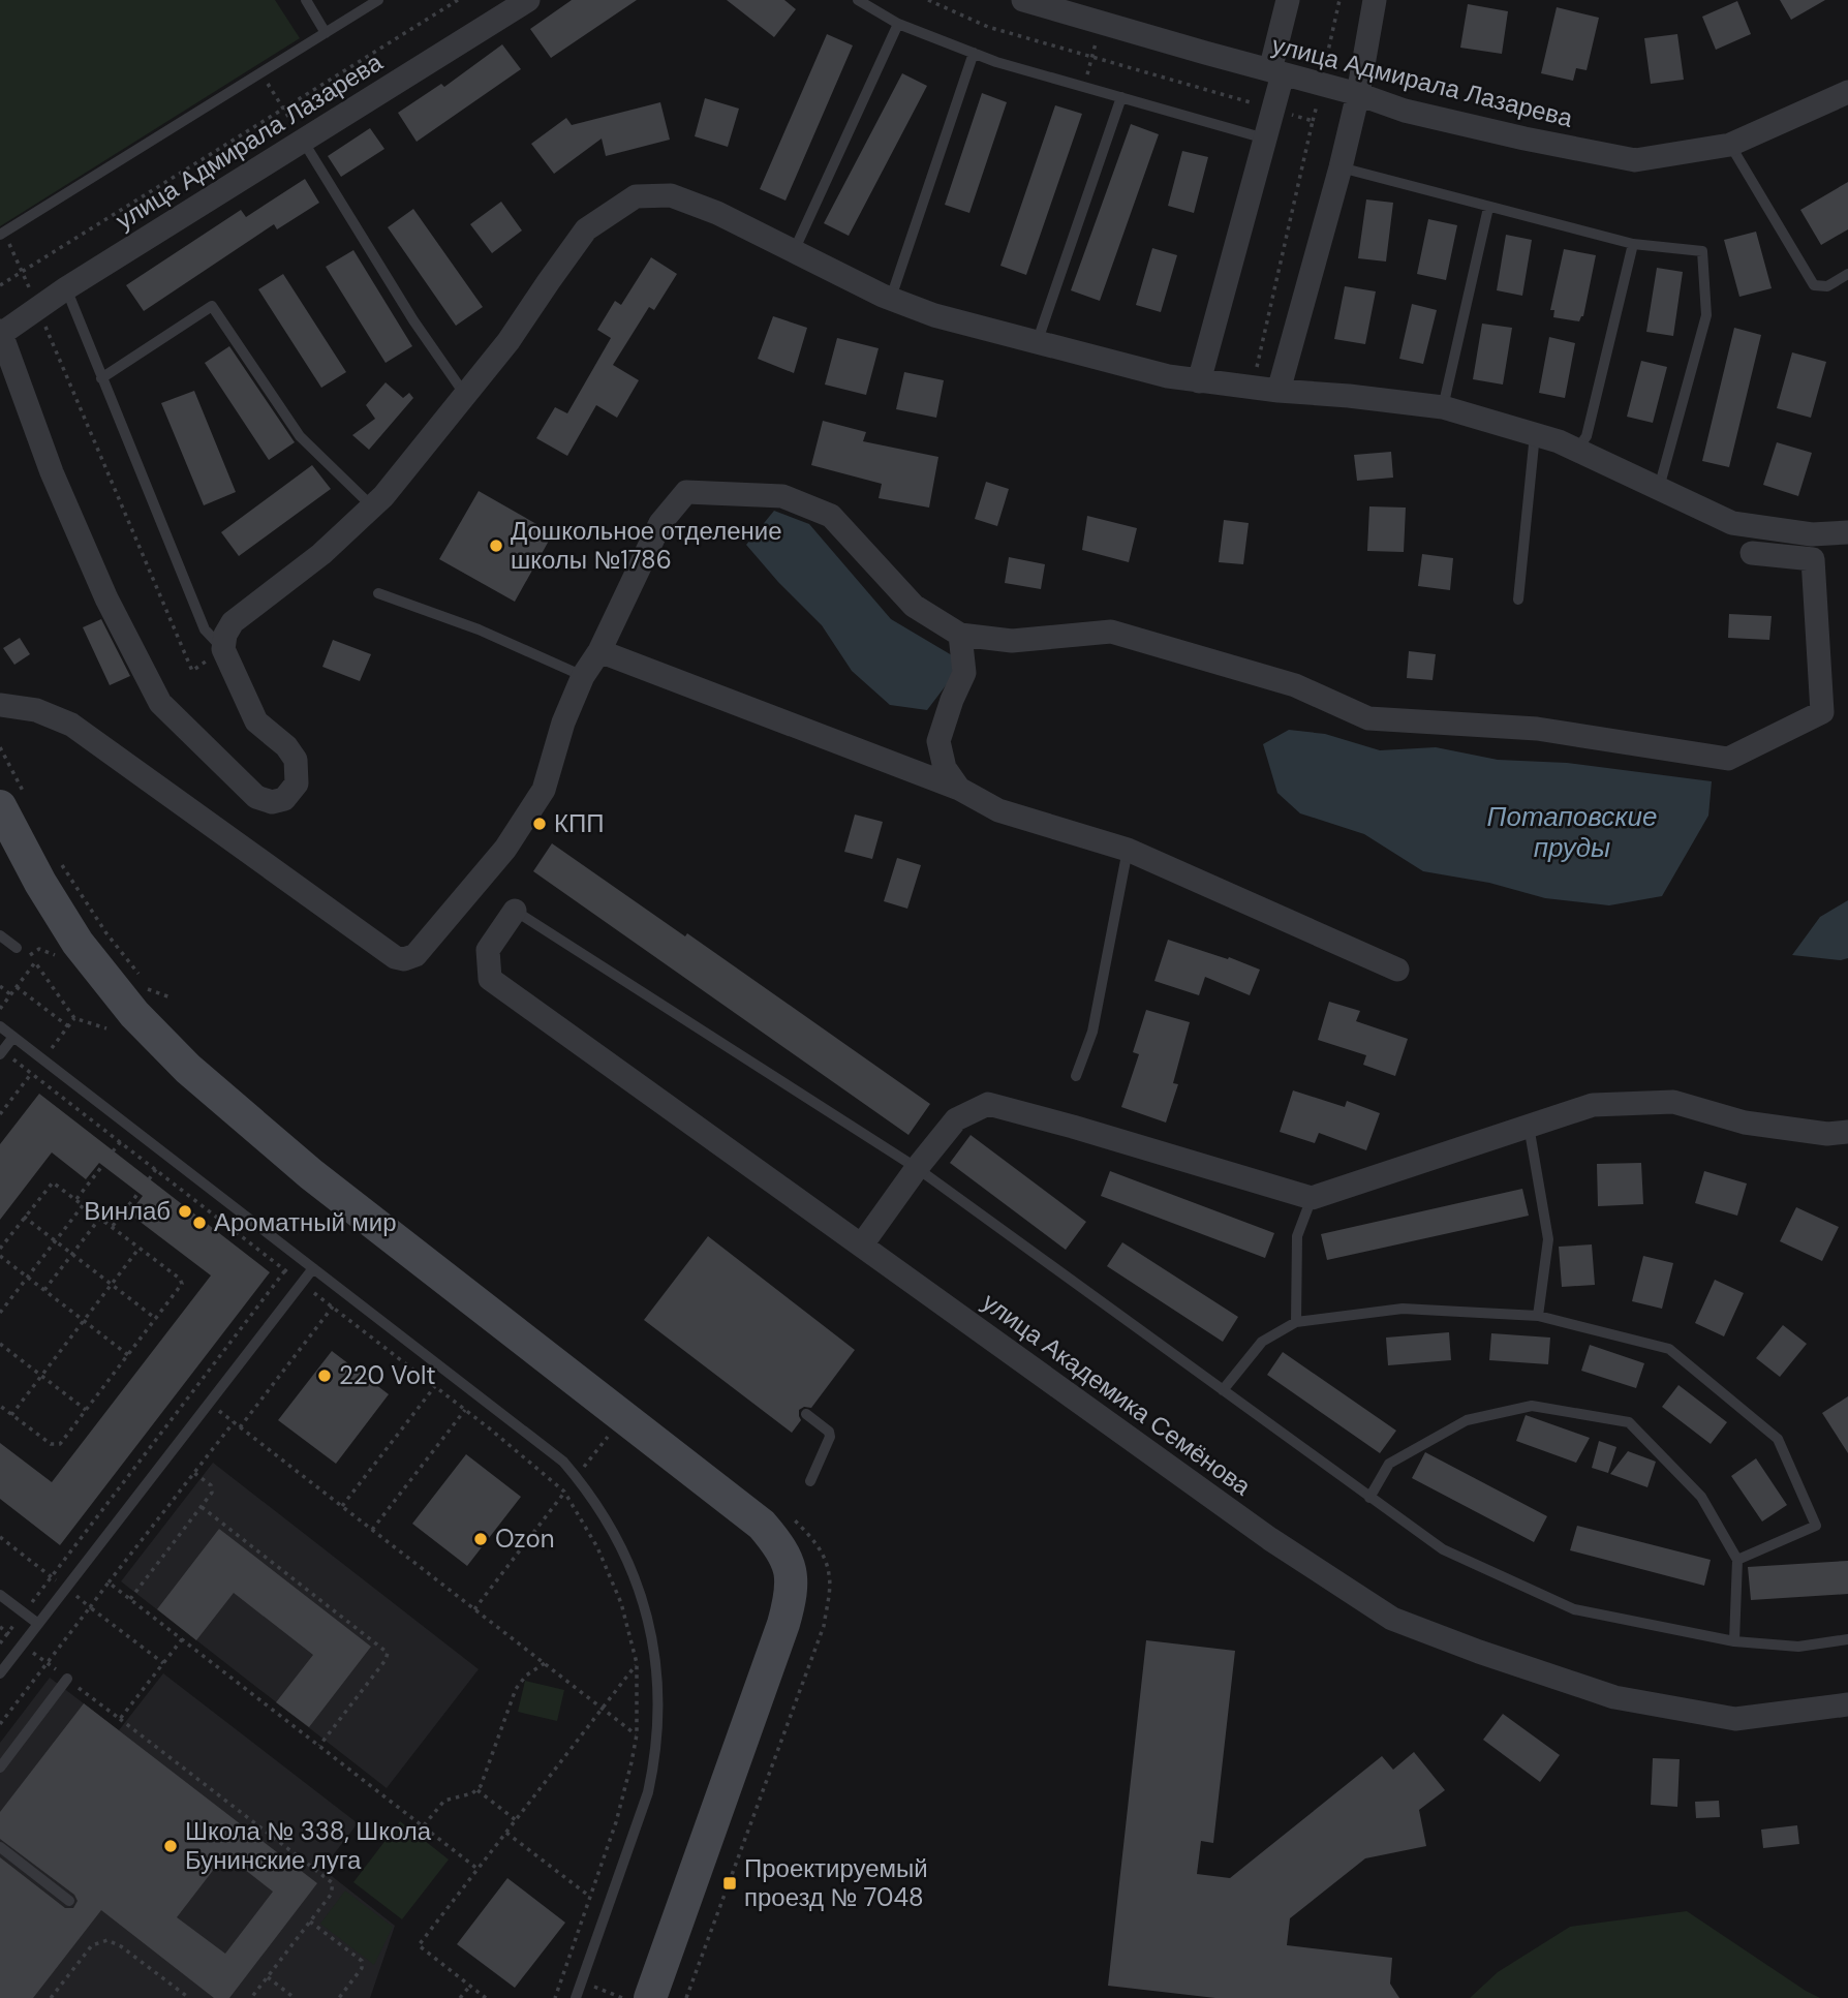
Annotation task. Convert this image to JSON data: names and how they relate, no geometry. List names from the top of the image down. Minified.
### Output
{"streets":{"street":["улица Адмирала Лазарева","улица Академика Семёнова"]},"water":["Потаповские пруды"],"places":{"other":["Дошкольное отделение школы №1786","КПП","Винлаб","Ароматный мир","220 Volt","Ozon","Школа № 338, Школа Бунинские луга"],"transit":["Проектируемый проезд № 7048"]}}
